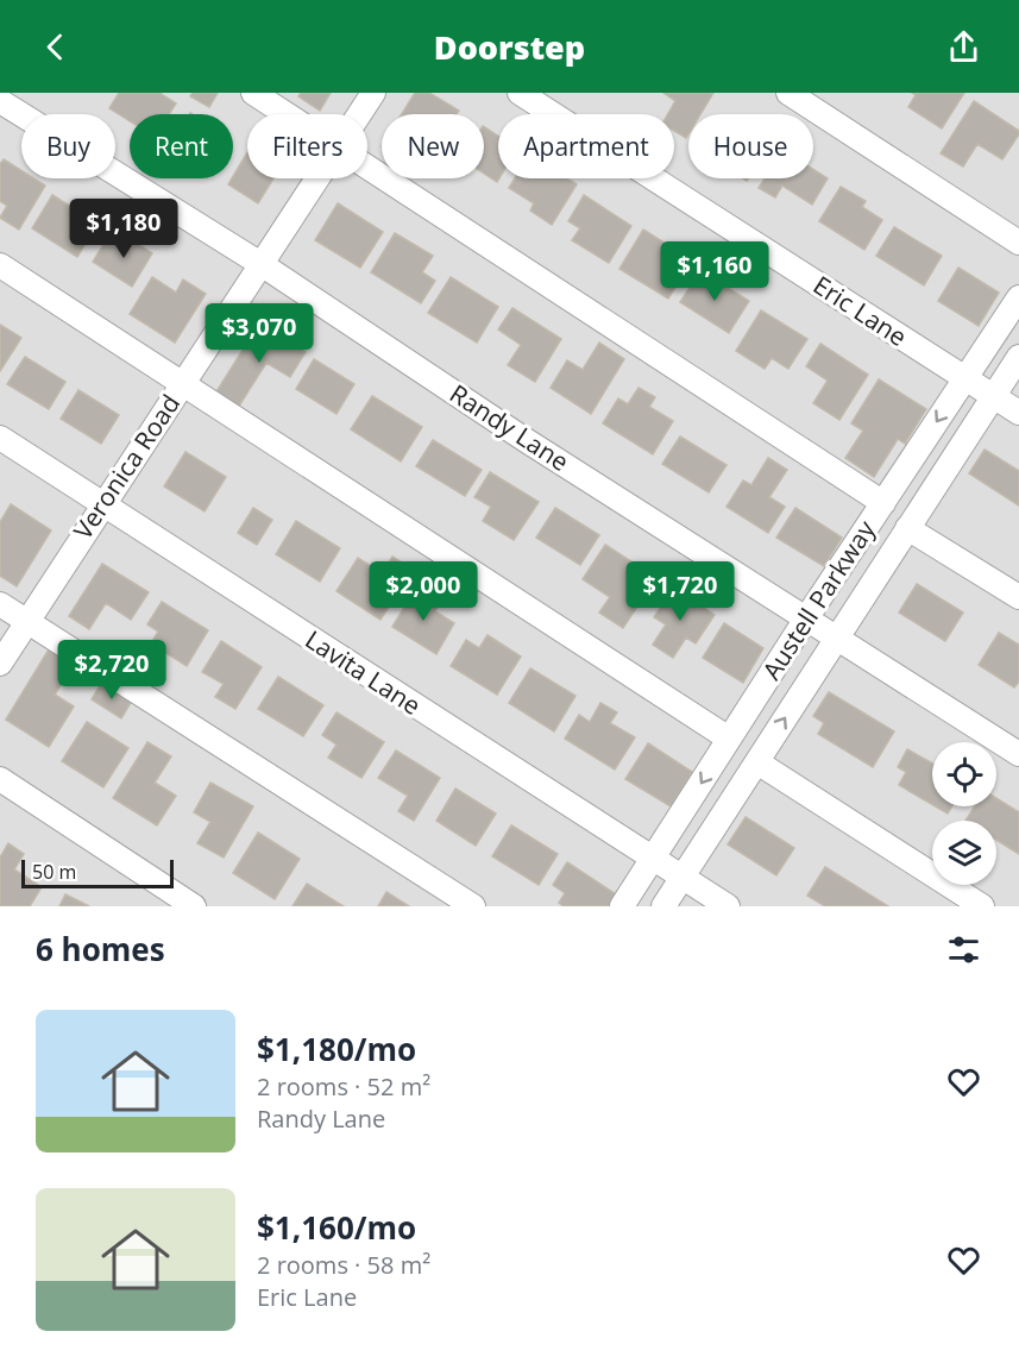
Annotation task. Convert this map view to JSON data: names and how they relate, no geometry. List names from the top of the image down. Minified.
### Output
{"streets":{"street":["Eric Lane","Randy Lane","Veronica Road","Austell Parkway","Lavita Lane"]},"crossings":[["Eric Lane","Austell Parkway"],["Randy Lane","Veronica Road"],["Randy Lane","Austell Parkway"],["Veronica Road","Lavita Lane"],["Austell Parkway","Lavita Lane"]],"scale_bar":"50 m","page":{"header":"Doorstep","chip":["Buy","Rent","Filters","New","Apartment","House"],"price":["$1,180","$1,160","$3,070","$2,000","$1,720","$2,720"],"scale":"50 m","heading":"6 homes","list":[{"name":"$1,180/mo","note":"2 rooms · 52 m² · Randy Lane"},{"name":"$1,160/mo","note":"2 rooms · 58 m² · Eric Lane"}]}}
